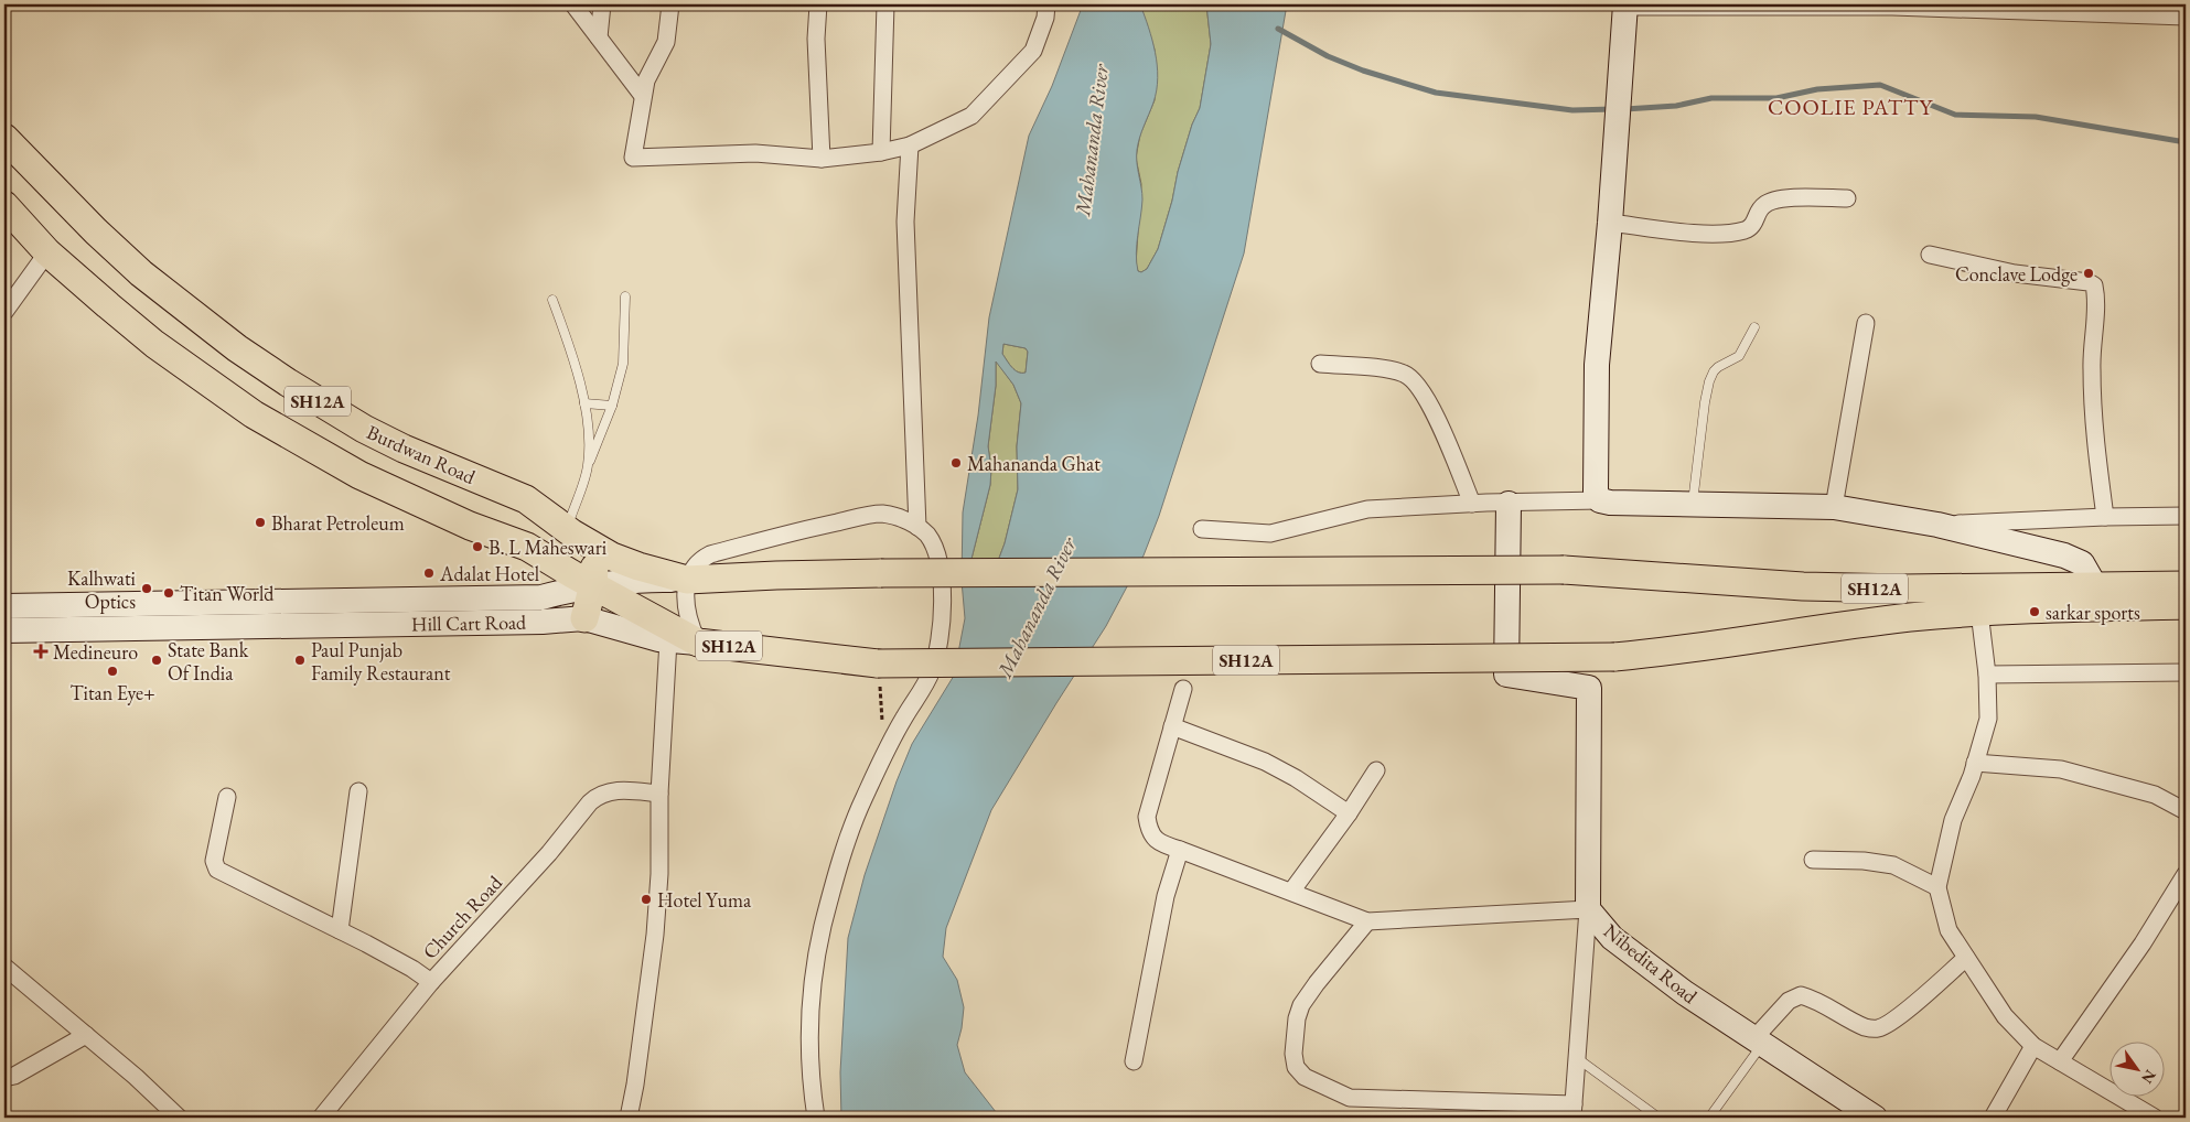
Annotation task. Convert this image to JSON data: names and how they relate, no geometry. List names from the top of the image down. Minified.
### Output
{"streets":{"main road":["SH12A","Burdwan Road","Hill Cart Road"],"street":["Church Road","Nibedita Road"]},"crossings":[["SH12A","Hill Cart Road"],["Burdwan Road","Hill Cart Road"]],"districts":["COOLIE PATTY"],"water":["Mahananda River"],"places":{"other":["Conclave Lodge","Mahananda Ghat","Bharat Petroleum","B. L Maheswari","Adalat Hotel","Kalhwati Optics","Titan World","sarkar sports","State Bank Of India","Paul Punjab Family Restaurant","Titan Eye+","Hotel Yuma"],"health":["Medineuro"]},"north":"bottom right"}
